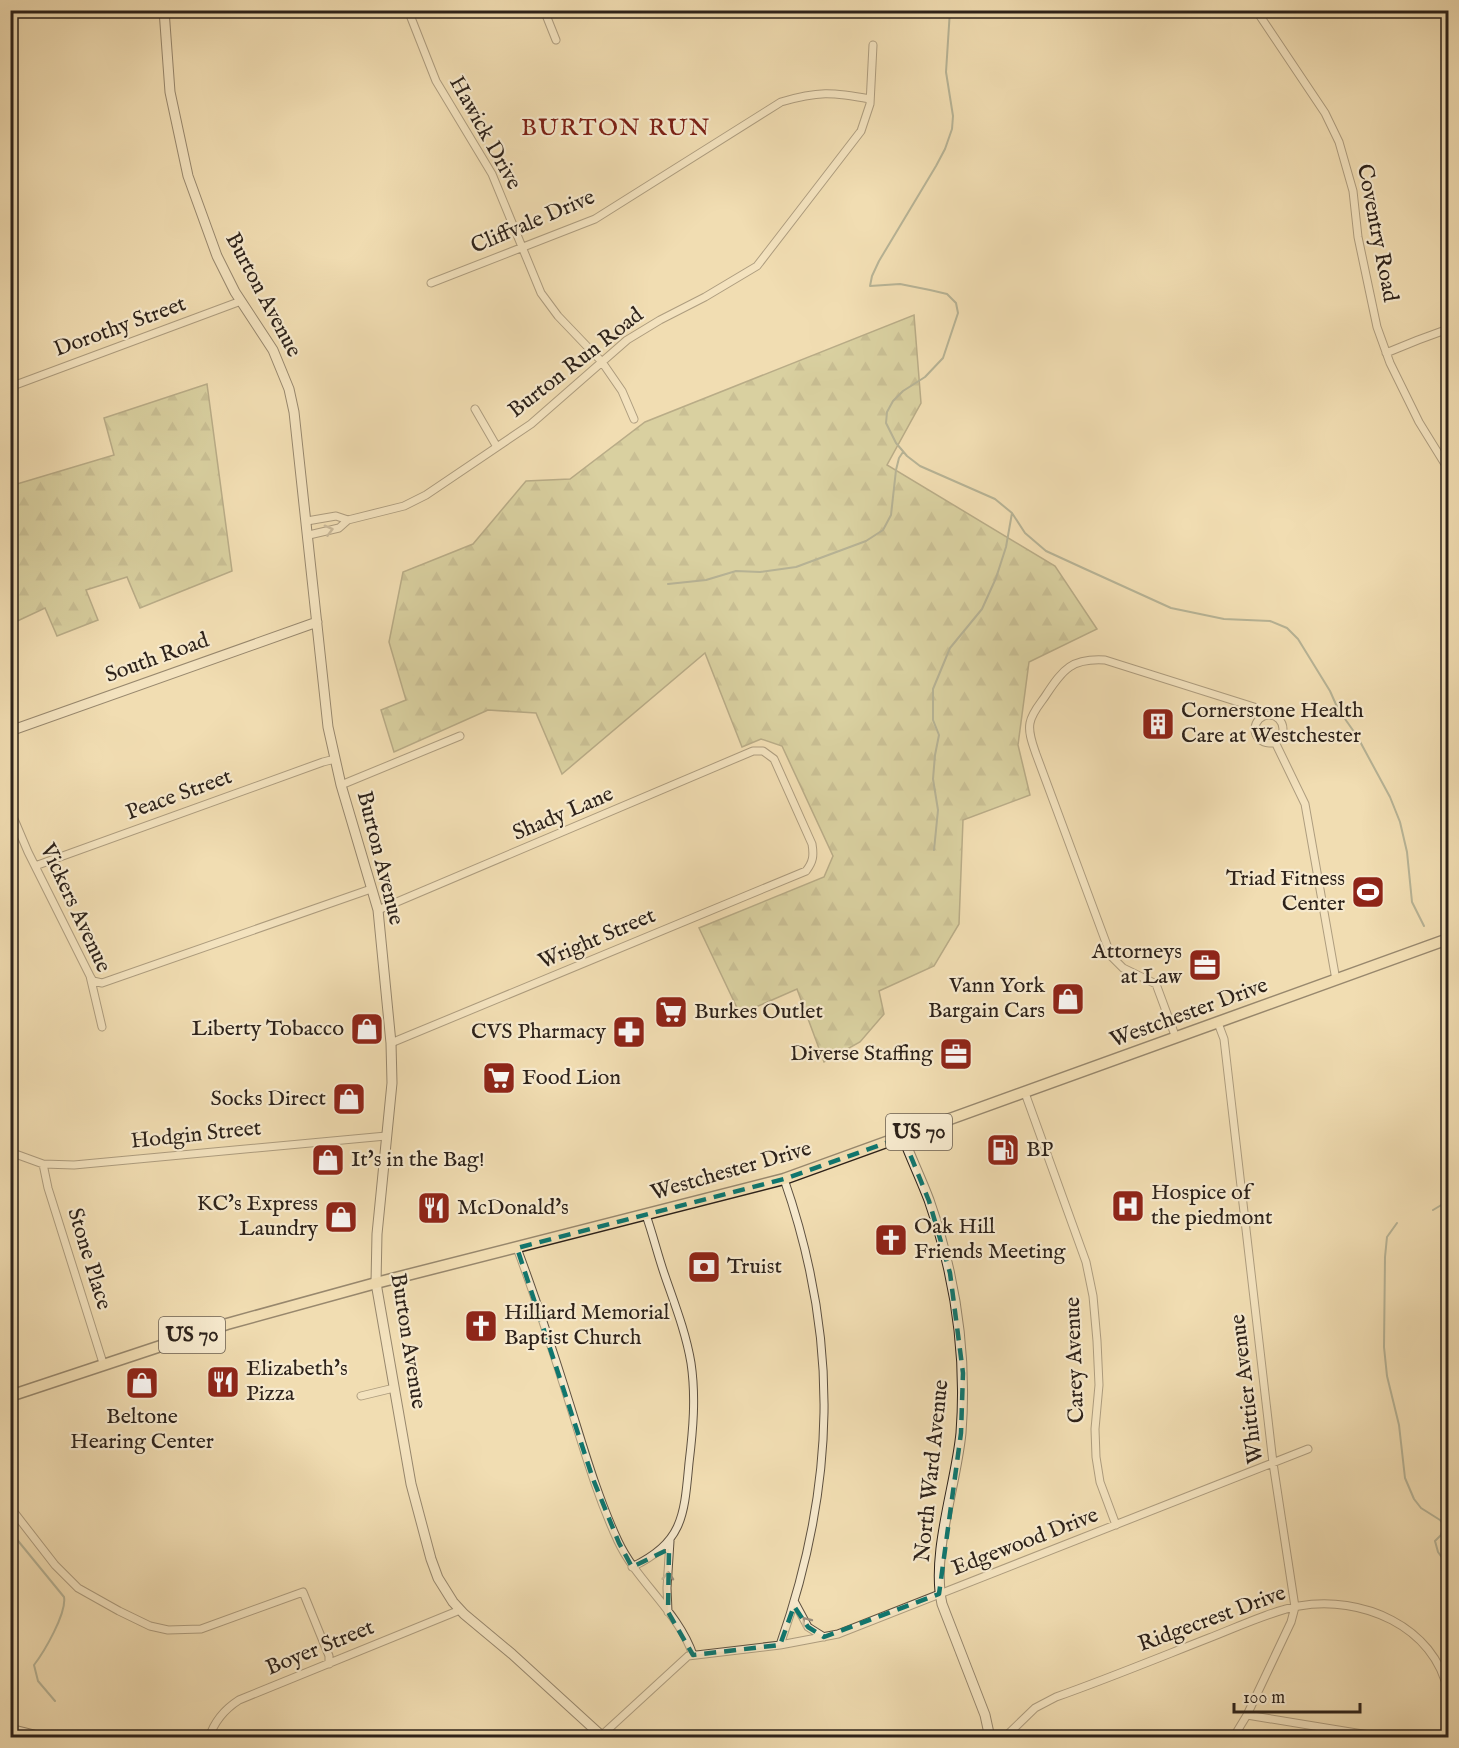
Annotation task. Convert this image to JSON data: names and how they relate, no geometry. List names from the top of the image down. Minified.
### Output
{"streets":{"main road":["Westchester Drive","US 70"],"street":["Hawick Drive","Cliffvale Drive","Coventry Road","Burton Avenue","Dorothy Street","Burton Run Road","South Road","Peace Street","Shady Lane","Vickers Avenue","Wright Street","Hodgin Street","Stone Place","Carey Avenue","Whittier Avenue","North Ward Avenue","Edgewood Drive","Ridgecrest Drive","Boyer Street"]},"crossings":[["Hawick Drive","Cliffvale Drive"],["Hawick Drive","Burton Run Road"],["Cliffvale Drive","Burton Run Road"],["Burton Avenue","Dorothy Street"],["Burton Avenue","Burton Run Road"],["Burton Avenue","South Road"],["Burton Avenue","Peace Street"],["Burton Avenue","Shady Lane"],["Burton Avenue","Wright Street"],["Burton Avenue","Westchester Drive"],["Burton Avenue","Hodgin Street"],["Burton Avenue","Boyer Street"],["Peace Street","Vickers Avenue"],["Shady Lane","Wright Street"],["Westchester Drive","Stone Place"],["Westchester Drive","Carey Avenue"],["Westchester Drive","Whittier Avenue"],["Westchester Drive","North Ward Avenue"],["Hodgin Street","Stone Place"],["Carey Avenue","Edgewood Drive"],["Whittier Avenue","Edgewood Drive"],["Whittier Avenue","Ridgecrest Drive"],["North Ward Avenue","Edgewood Drive"]],"districts":["BURTON RUN"],"places":{"building":["Cornerstone Health Care at Westchester"],"sports":["Triad Fitness Center"],"office":["Attorneys at Law","Diverse Staffing"],"shop":["Vann York Bargain Cars","Liberty Tobacco","Socks Direct","It's in the Bag!","KC's Express Laundry","Beltone Hearing Center"],"supermarket":["Burkes Outlet","Food Lion"],"pharmacy":["CVS Pharmacy"],"fuel station":["BP"],"hospital":["Hospice of the piedmont"],"restaurant":["McDonald's","Elizabeth's Pizza"],"church":["Oak Hill Friends Meeting","Hilliard Memorial Baptist Church"],"bank":["Truist"]},"scale_bar":"100 m"}
